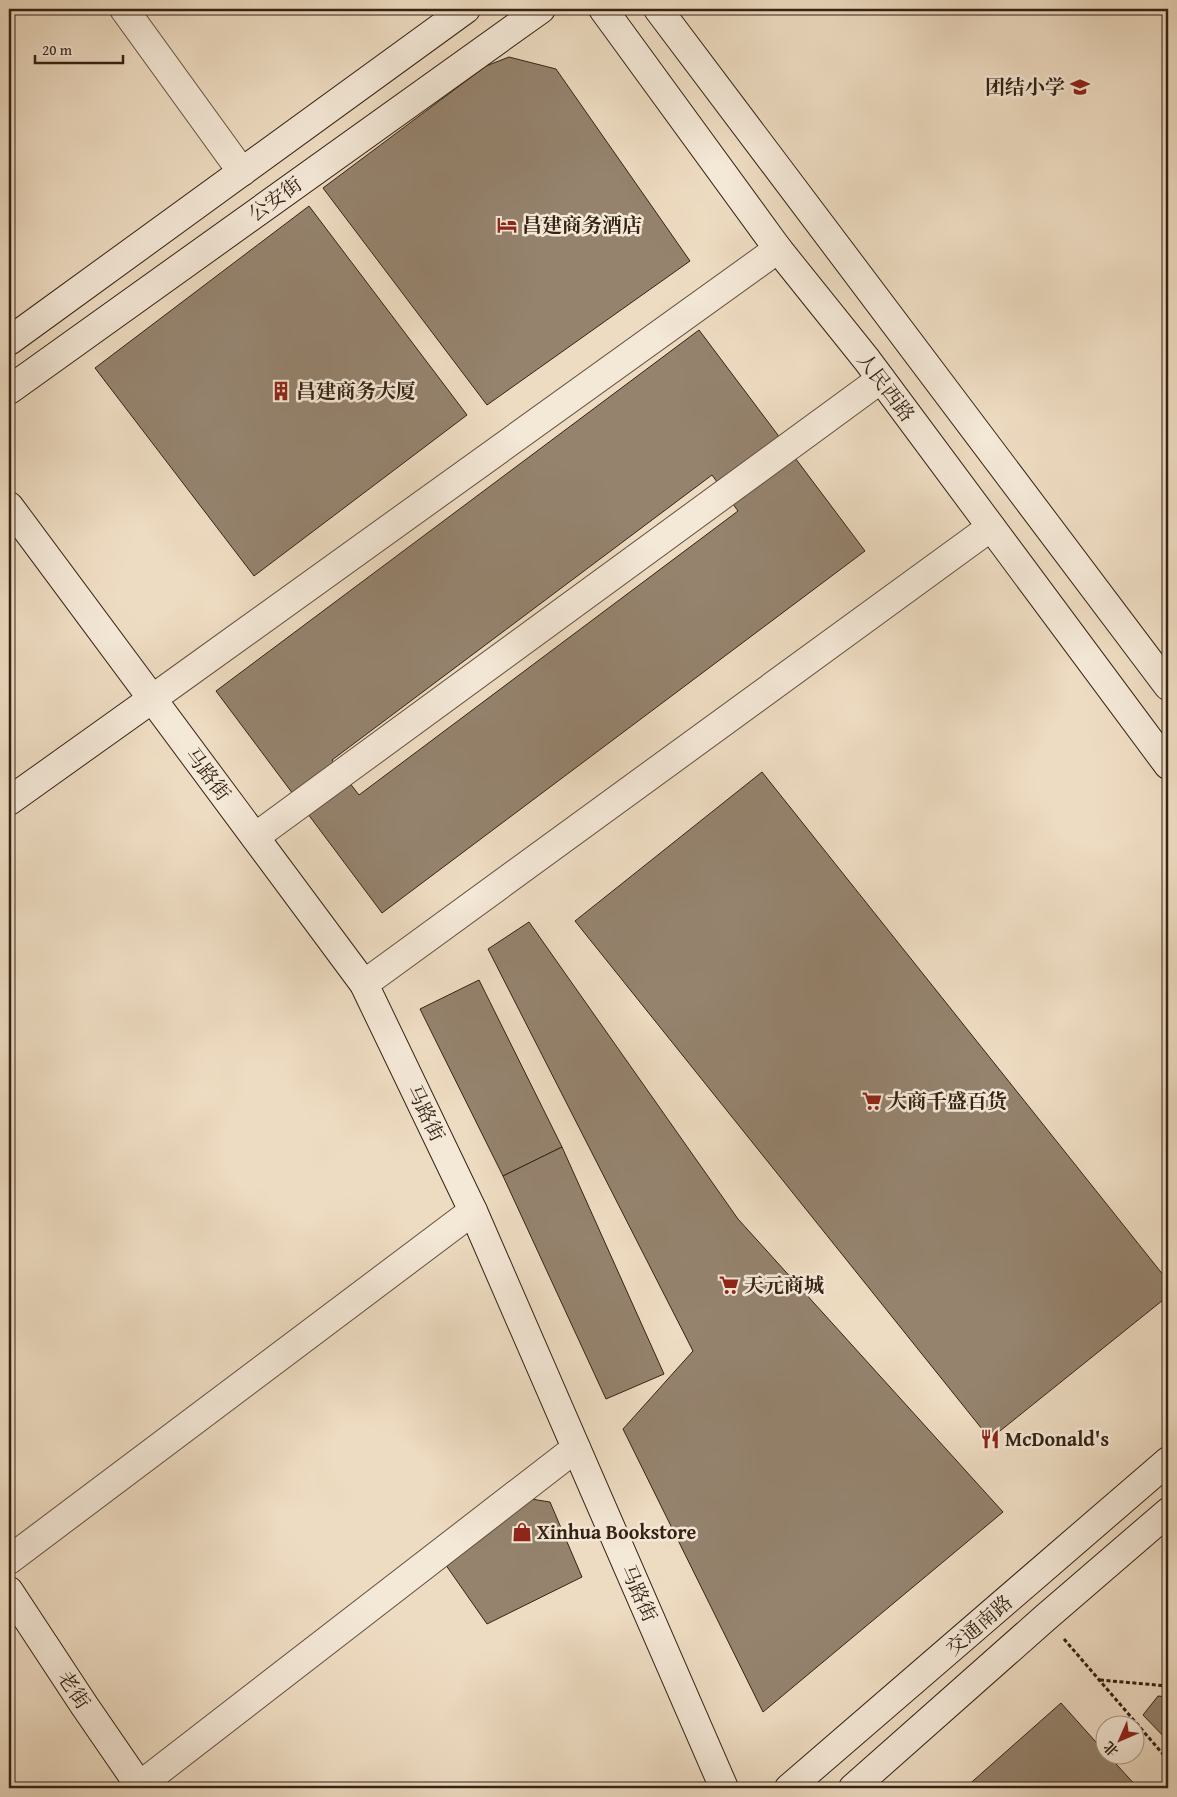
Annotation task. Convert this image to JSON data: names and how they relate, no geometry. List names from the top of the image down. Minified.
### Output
{"streets":{"street":["公安街","人民西路","马路街","交通南路","老街"]},"places":{"school or university":["团结小学"],"hotel":["昌建商务酒店"],"building":["昌建商务大厦"],"supermarket":["大商千盛百货","天元商城"],"restaurant":["McDonald's"],"shop":["Xinhua Bookstore"]},"scale_bar":"20 m","north":"bottom left"}
